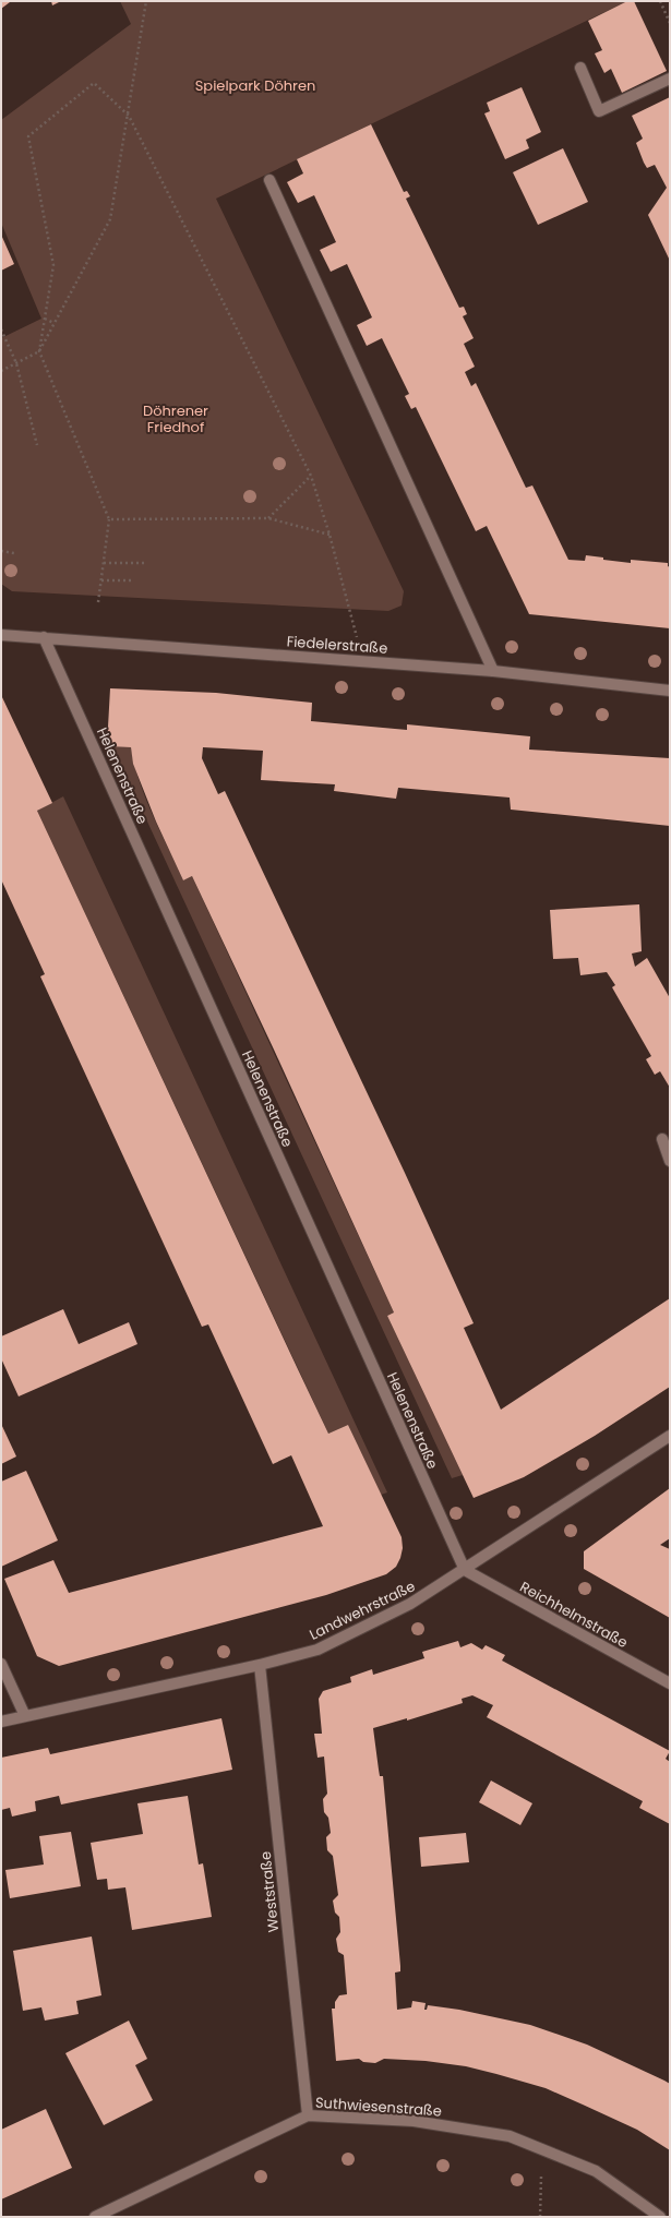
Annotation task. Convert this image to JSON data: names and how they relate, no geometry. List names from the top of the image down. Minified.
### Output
{"streets":{"street":["Fiedelerstraße","Helenenstraße","Landwehrstraße","Reichhelmstraße","Weststraße","Suthwiesenstraße"]},"crossings":[["Fiedelerstraße","Helenenstraße"],["Helenenstraße","Landwehrstraße"],["Helenenstraße","Reichhelmstraße"],["Landwehrstraße","Reichhelmstraße"],["Landwehrstraße","Weststraße"],["Weststraße","Suthwiesenstraße"]],"parks":["Spielpark Döhren","Döhrener Friedhof"]}
